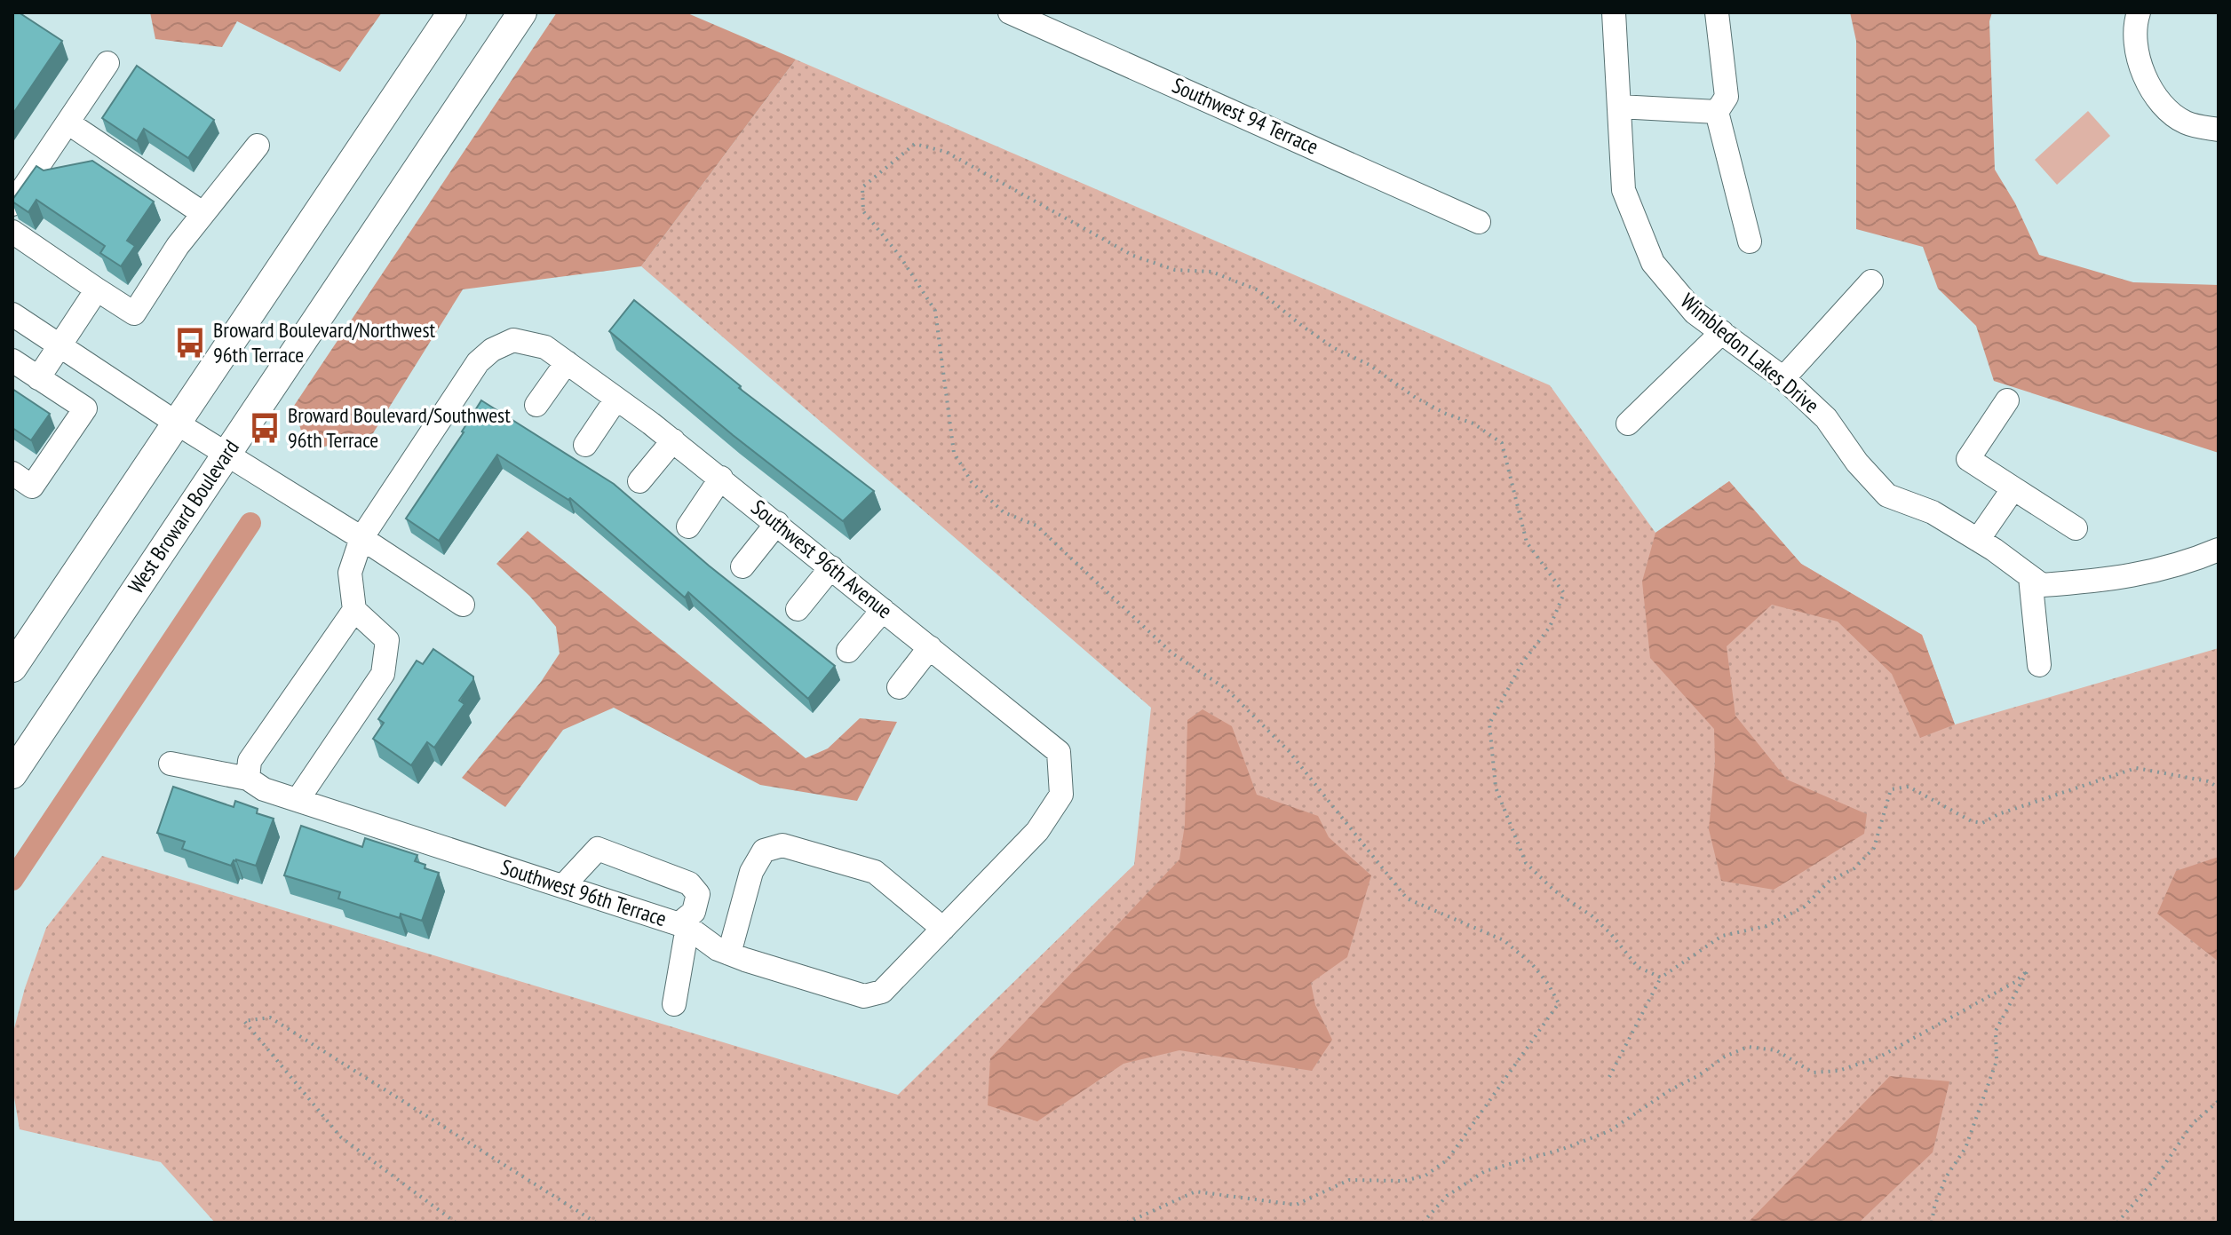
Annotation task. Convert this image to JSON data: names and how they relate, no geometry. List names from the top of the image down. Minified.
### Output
{"streets":{"main road":["West Broward Boulevard"],"street":["Southwest 94 Terrace","Wimbledon Lakes Drive","Southwest 96th Avenue","Southwest 96th Terrace"]},"crossings":[["Southwest 96th Avenue","Southwest 96th Terrace"]],"places":{"bus stop":["Broward Boulevard/Northwest 96th Terrace","Broward Boulevard/Southwest 96th Terrace"]}}
